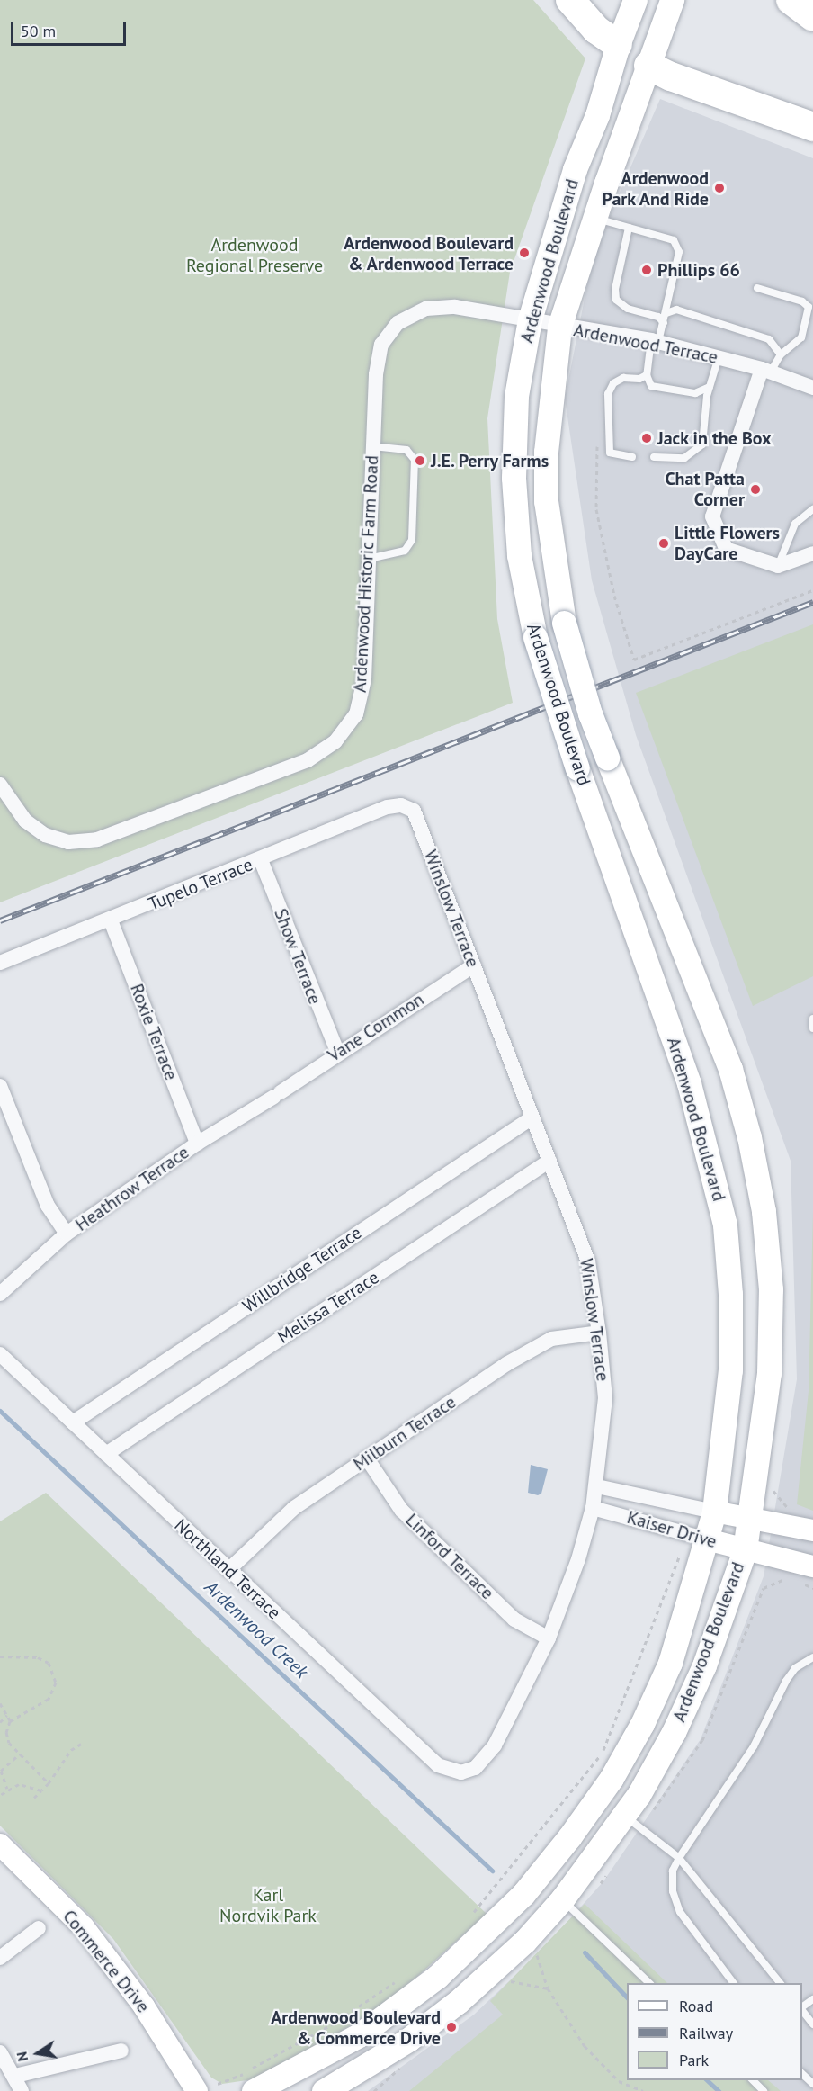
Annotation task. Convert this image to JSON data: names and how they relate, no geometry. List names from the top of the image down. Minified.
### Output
{"streets":{"main road":["Ardenwood Boulevard"],"street":["Ardenwood Terrace","Ardenwood Historic Farm Road","Tupelo Terrace","Winslow Terrace","Show Terrace","Vane Common","Roxie Terrace","Heathrow Terrace","Willbridge Terrace","Melissa Terrace","Milburn Terrace","Kaiser Drive","Linford Terrace","Northland Terrace","Commerce Drive"]},"crossings":[["Ardenwood Boulevard","Ardenwood Terrace"],["Ardenwood Boulevard","Ardenwood Historic Farm Road"],["Ardenwood Boulevard","Kaiser Drive"],["Ardenwood Terrace","Ardenwood Historic Farm Road"],["Tupelo Terrace","Winslow Terrace"],["Tupelo Terrace","Show Terrace"],["Tupelo Terrace","Roxie Terrace"],["Winslow Terrace","Vane Common"],["Winslow Terrace","Willbridge Terrace"],["Winslow Terrace","Melissa Terrace"],["Winslow Terrace","Milburn Terrace"],["Winslow Terrace","Kaiser Drive"],["Winslow Terrace","Linford Terrace"],["Winslow Terrace","Northland Terrace"],["Show Terrace","Vane Common"],["Vane Common","Heathrow Terrace"],["Roxie Terrace","Heathrow Terrace"],["Willbridge Terrace","Northland Terrace"],["Melissa Terrace","Northland Terrace"],["Milburn Terrace","Linford Terrace"],["Milburn Terrace","Northland Terrace"]],"water":["Ardenwood Creek"],"parks":["Ardenwood Regional Preserve","Karl Nordvik Park"],"places":["Ardenwood Park And Ride","Ardenwood Boulevard & Ardenwood Terrace","Phillips 66","Jack in the Box","J.E. Perry Farms","Chat Patta Corner","Little Flowers DayCare","Ardenwood Boulevard & Commerce Drive"],"legend":["Road","Railway","Park"],"scale_bar":"50 m","north":"left"}
